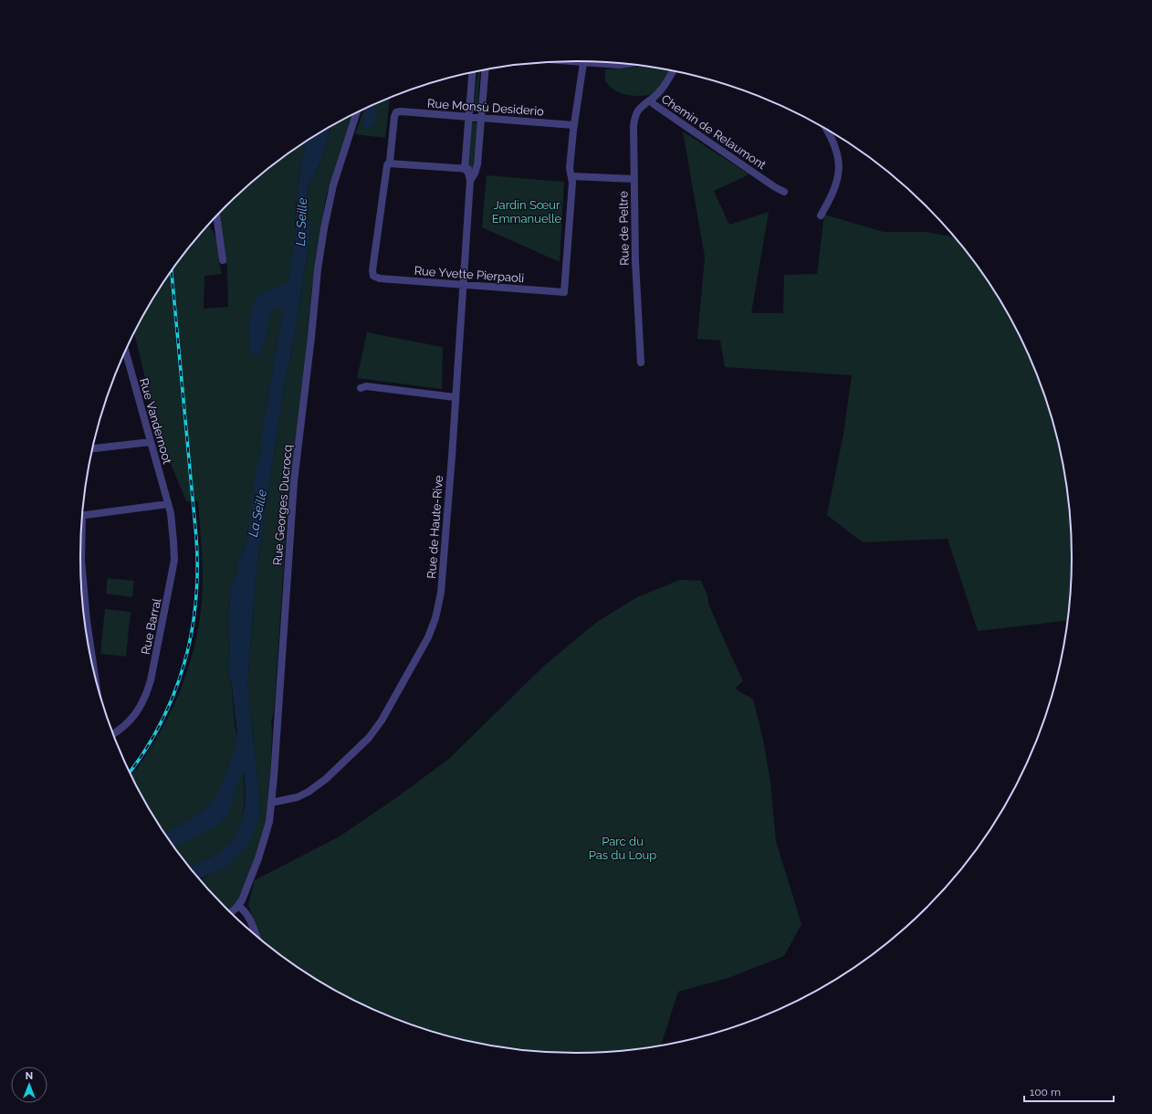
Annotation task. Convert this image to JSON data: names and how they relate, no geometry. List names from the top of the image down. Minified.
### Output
{"streets":{"street":["Rue Monsù Desiderio","Chemin de Relaumont","Rue de Peltre","Rue Yvette Pierpaoli","Rue Vandernoot","Rue Georges Ducrocq","Rue de Haute-Rive","Rue Barral"]},"crossings":[["Rue Monsù Desiderio","Rue Yvette Pierpaoli"],["Rue Monsù Desiderio","Rue de Haute-Rive"],["Chemin de Relaumont","Rue de Peltre"],["Rue Yvette Pierpaoli","Rue de Haute-Rive"],["Rue Vandernoot","Rue Barral"],["Rue Georges Ducrocq","Rue de Haute-Rive"]],"water":["La Seille"],"parks":["Jardin Sœur Emmanuelle","Parc du Pas du Loup"],"scale_bar":"100 m","north":"top"}
